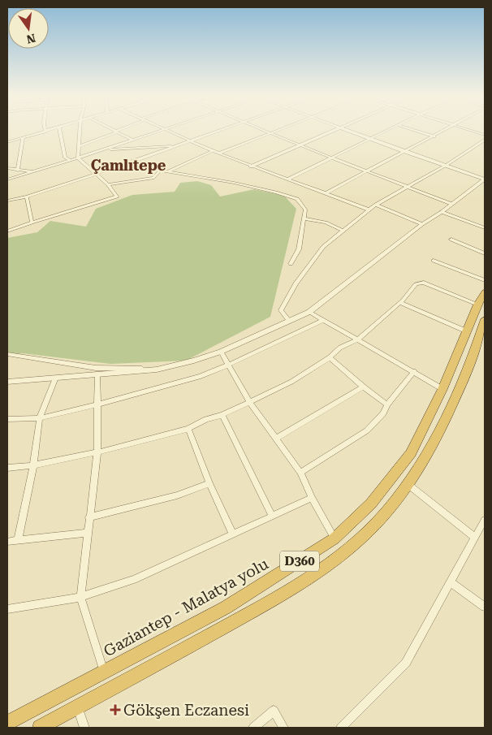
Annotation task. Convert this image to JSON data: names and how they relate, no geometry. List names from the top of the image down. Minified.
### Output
{"streets":{"highway":["D360","Gaziantep - Malatya yolu"]},"districts":["Çamlıtepe"],"places":{"health":["Gökşen Eczanesi"]},"north":"bottom"}
